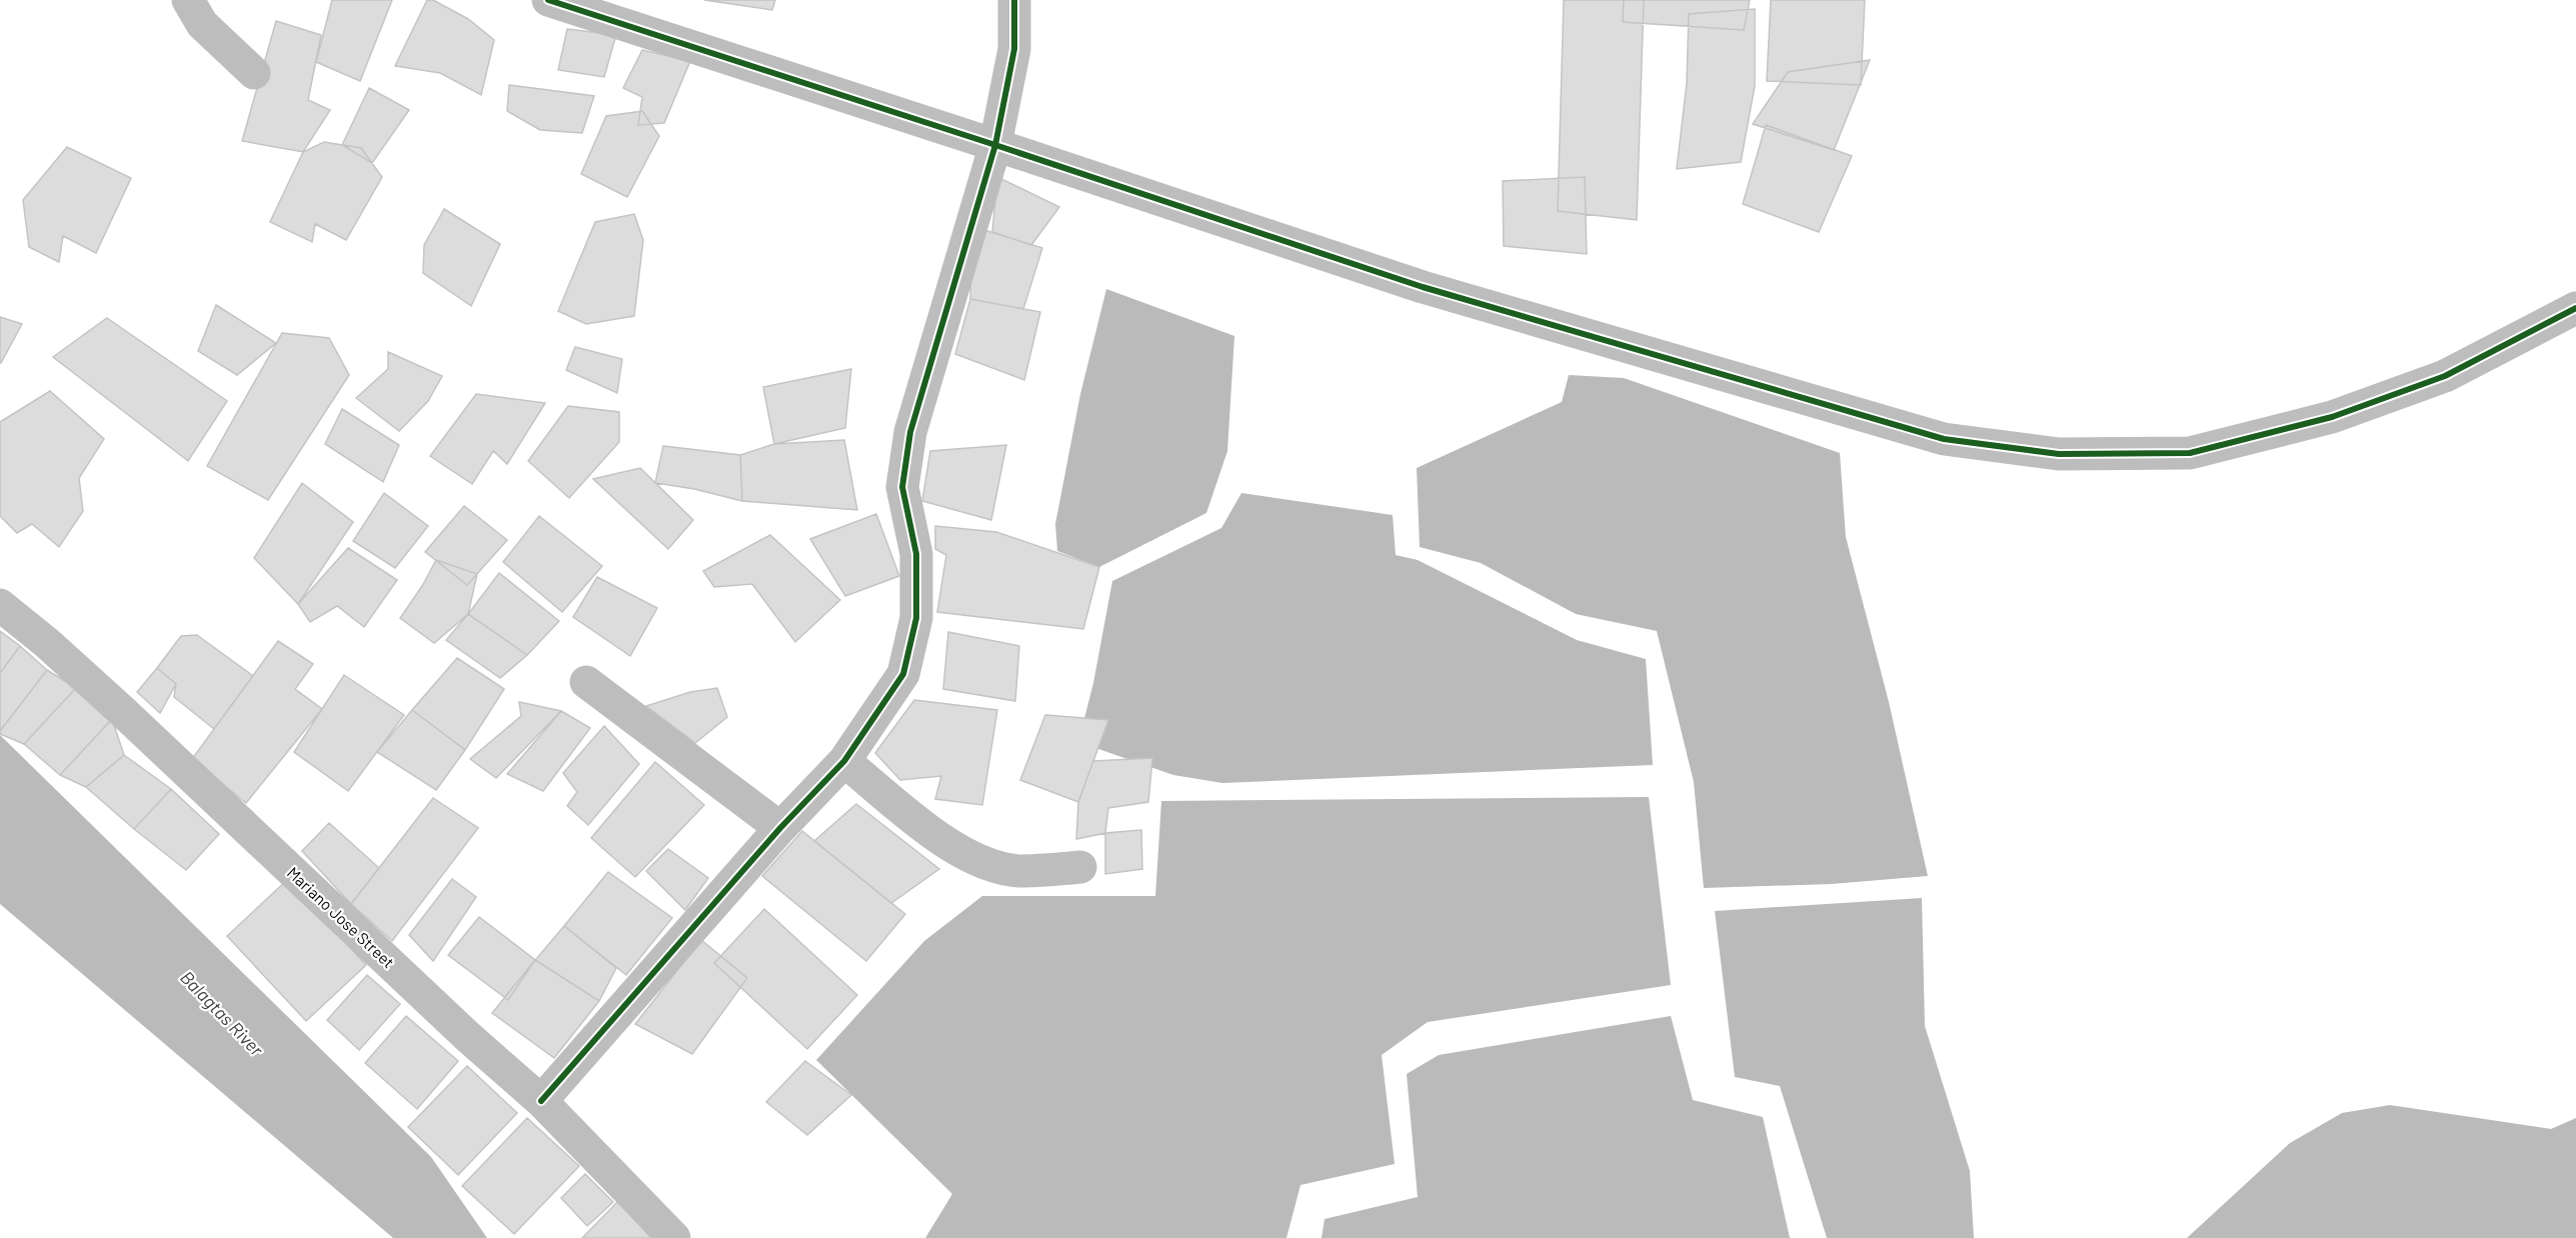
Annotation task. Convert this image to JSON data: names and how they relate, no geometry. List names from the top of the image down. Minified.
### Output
{"streets":{"street":["Mariano Jose Street"]},"water":["Balagtas River"]}
